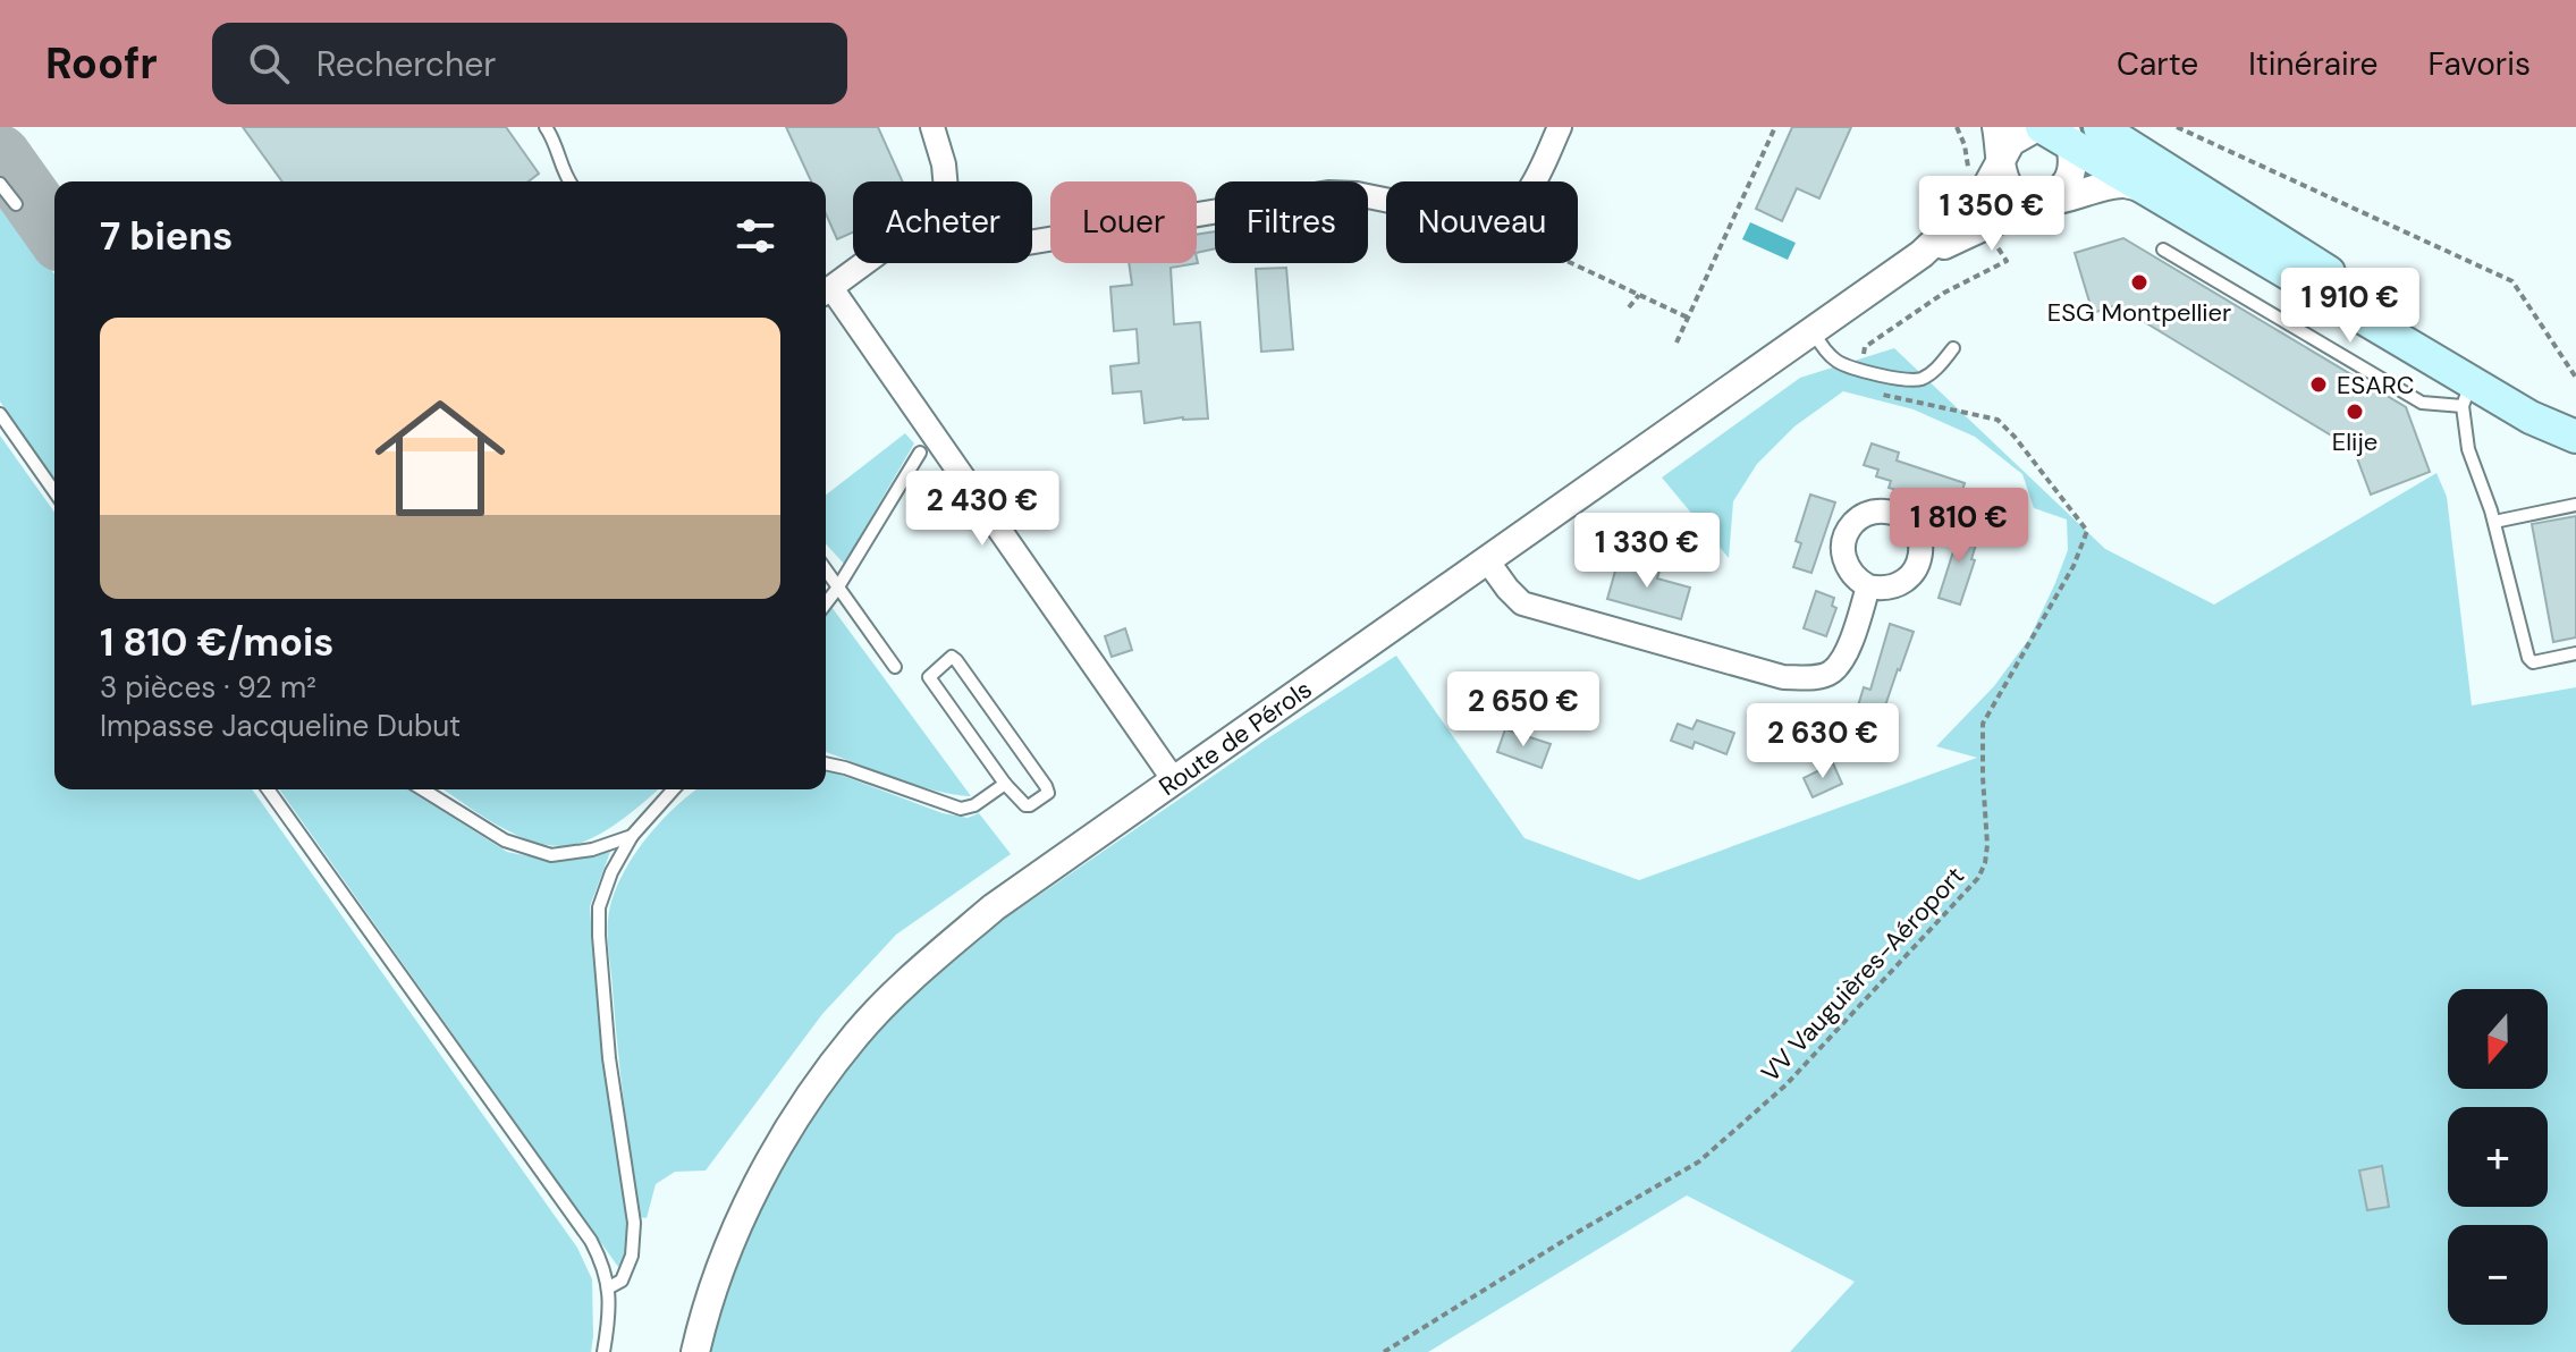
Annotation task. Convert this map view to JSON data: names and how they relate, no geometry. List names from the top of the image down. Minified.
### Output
{"streets":{"street":["Route de Pérols"],"path":["VV Vauguières-Aéroport"]},"places":["ESG Montpellier","ESARC","Elije"],"north":"bottom","page":{"header":"Roofr","search":"Rechercher","nav":["Carte","Itinéraire","Favoris"],"price":["1 350 €","1 910 €","2 430 €","1 810 €","1 330 €","2 650 €","2 630 €"],"chip":["Acheter","Louer","Filtres","Nouveau"],"heading":"7 biens","list":[{"name":"1 810 €/mois","note":"3 pièces · 92 m² · Impasse Jacqueline Dubut"}],"map_buttons":["+","−"]}}
